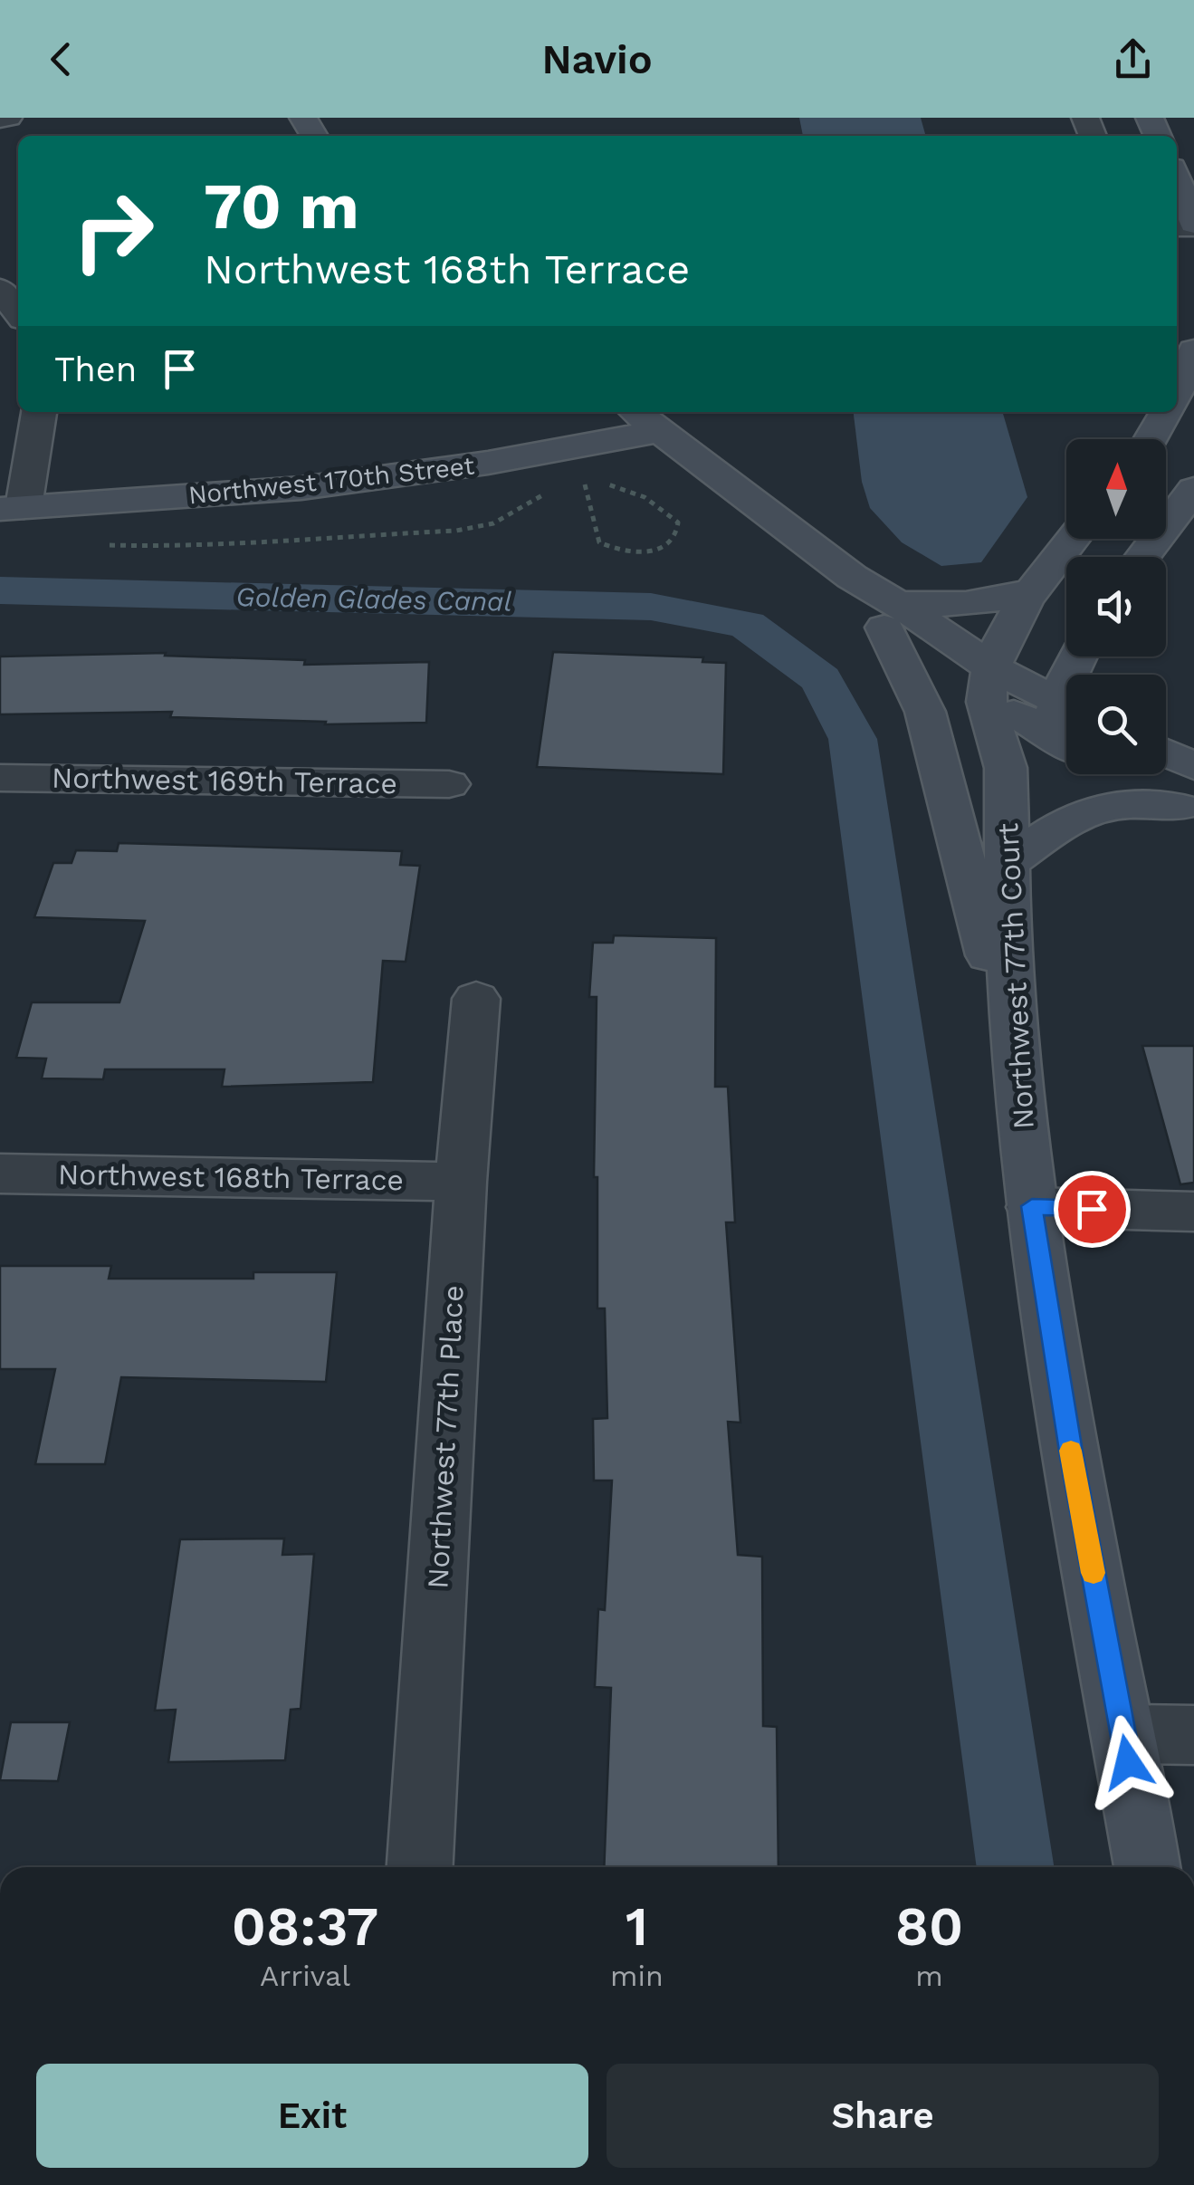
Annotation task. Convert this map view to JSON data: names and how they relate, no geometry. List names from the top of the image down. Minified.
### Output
{"streets":{"street":["Northwest 170th Street","Northwest 169th Terrace","Northwest 77th Court","Northwest 168th Terrace","Northwest 77th Place"]},"crossings":[["Northwest 168th Terrace","Northwest 77th Place"]],"water":["Golden Glades Canal"],"north":"top","page":{"header":"Navio","turn":["70 m","Northwest 168th Terrace"],"then":"Then","eta":["08:37","Arrival","1","min","80","m"],"buttons":["Exit","Share"]}}
